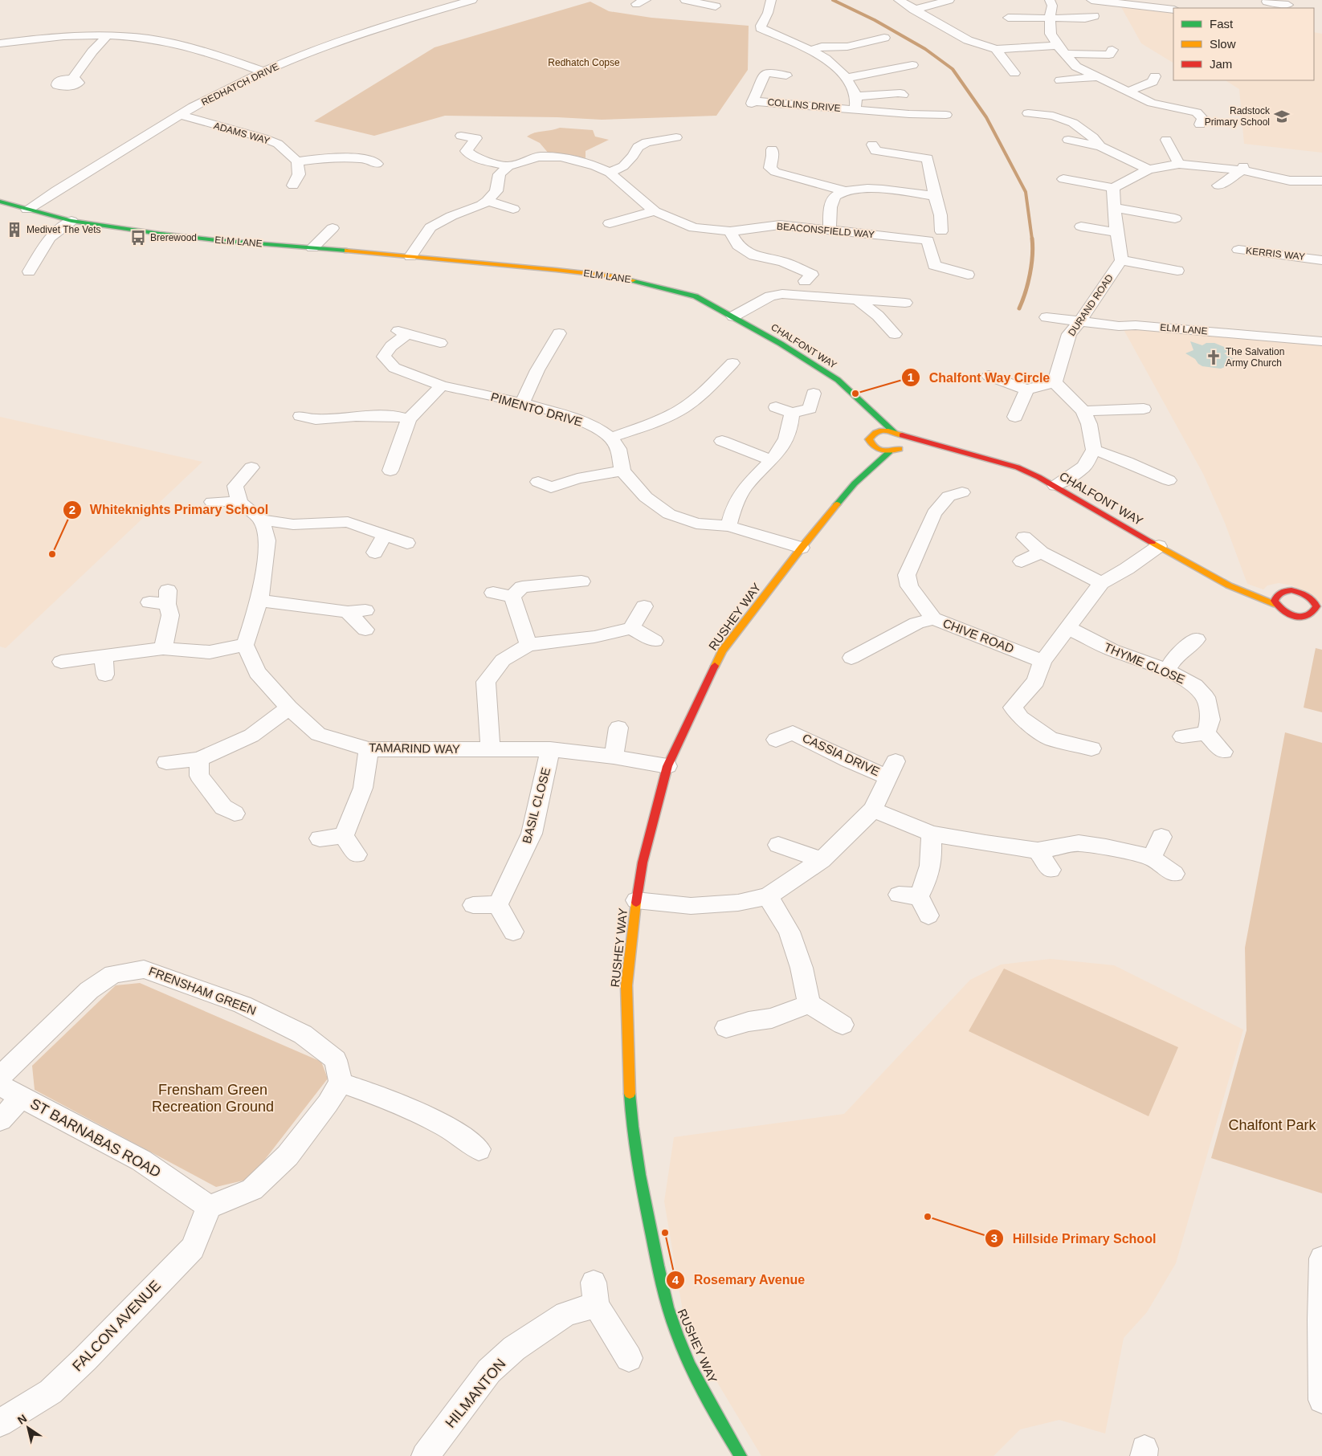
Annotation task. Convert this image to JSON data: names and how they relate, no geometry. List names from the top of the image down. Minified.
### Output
{"streets":{"street":["REDHATCH DRIVE","COLLINS DRIVE","ADAMS WAY","BEACONSFIELD WAY","ELM LANE","KERRIS WAY","DURAND ROAD","CHALFONT WAY","PIMENTO DRIVE","RUSHEY WAY","CHIVE ROAD","THYME CLOSE","TAMARIND WAY","CASSIA DRIVE","BASIL CLOSE","FRENSHAM GREEN","ST BARNABAS ROAD","FALCON AVENUE","HILMANTON"]},"crossings":[["REDHATCH DRIVE","ADAMS WAY"],["REDHATCH DRIVE","ELM LANE"],["ELM LANE","DURAND ROAD"],["ELM LANE","CHALFONT WAY"],["CHALFONT WAY","RUSHEY WAY"],["RUSHEY WAY","TAMARIND WAY"],["TAMARIND WAY","BASIL CLOSE"],["ST BARNABAS ROAD","FALCON AVENUE"]],"parks":["Redhatch Copse","Frensham Green Recreation Ground","Chalfont Park"],"places":{"school or university":["Radstock Primary School"],"building":["Medivet The Vets"],"bus stop":["Brerewood"],"church":["The Salvation Army Church"],"other":["Chalfont Way Circle","Whiteknights Primary School","Hillside Primary School","Rosemary Avenue"]},"legend":["Fast","Slow","Jam"],"north":"top left"}
